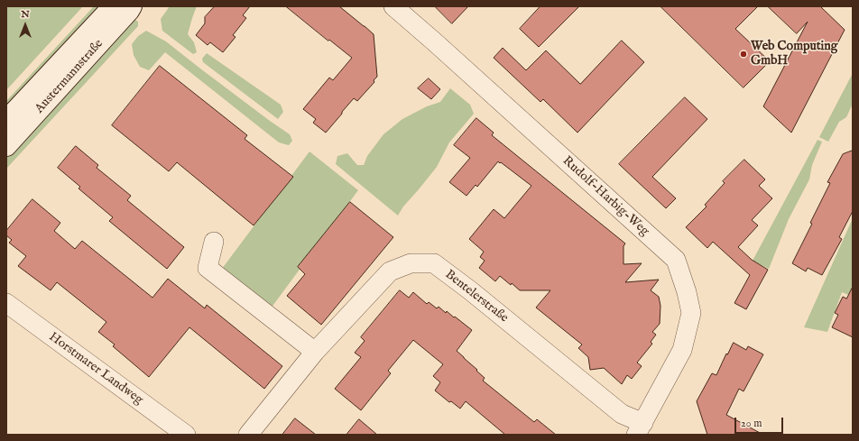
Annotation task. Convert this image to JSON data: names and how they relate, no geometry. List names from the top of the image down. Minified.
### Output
{"streets":{"main road":["Austermannstraße"],"street":["Rudolf-Harbig-Weg","Bentelerstraße","Horstmarer Landweg"]},"crossings":[["Rudolf-Harbig-Weg","Bentelerstraße"]],"places":["Web Computing GmbH"],"scale_bar":"20 m","north":"top"}
